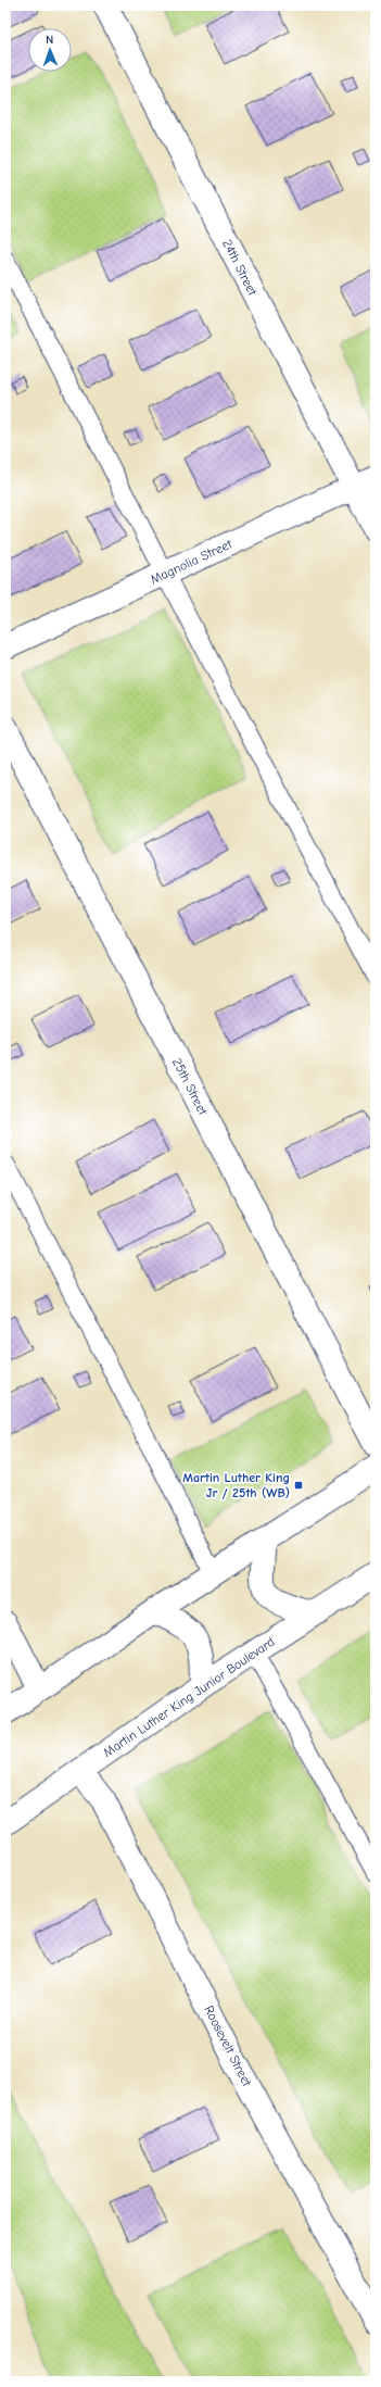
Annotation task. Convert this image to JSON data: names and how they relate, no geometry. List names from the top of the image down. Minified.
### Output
{"streets":{"street":["24th Street","Magnolia Street","25th Street","Martin Luther King Junior Boulevard","Roosevelt Street"]},"crossings":[["24th Street","Magnolia Street"],["Martin Luther King Junior Boulevard","Roosevelt Street"]],"places":{"transit":["Martin Luther King Jr / 25th (WB)"]},"north":"top"}
